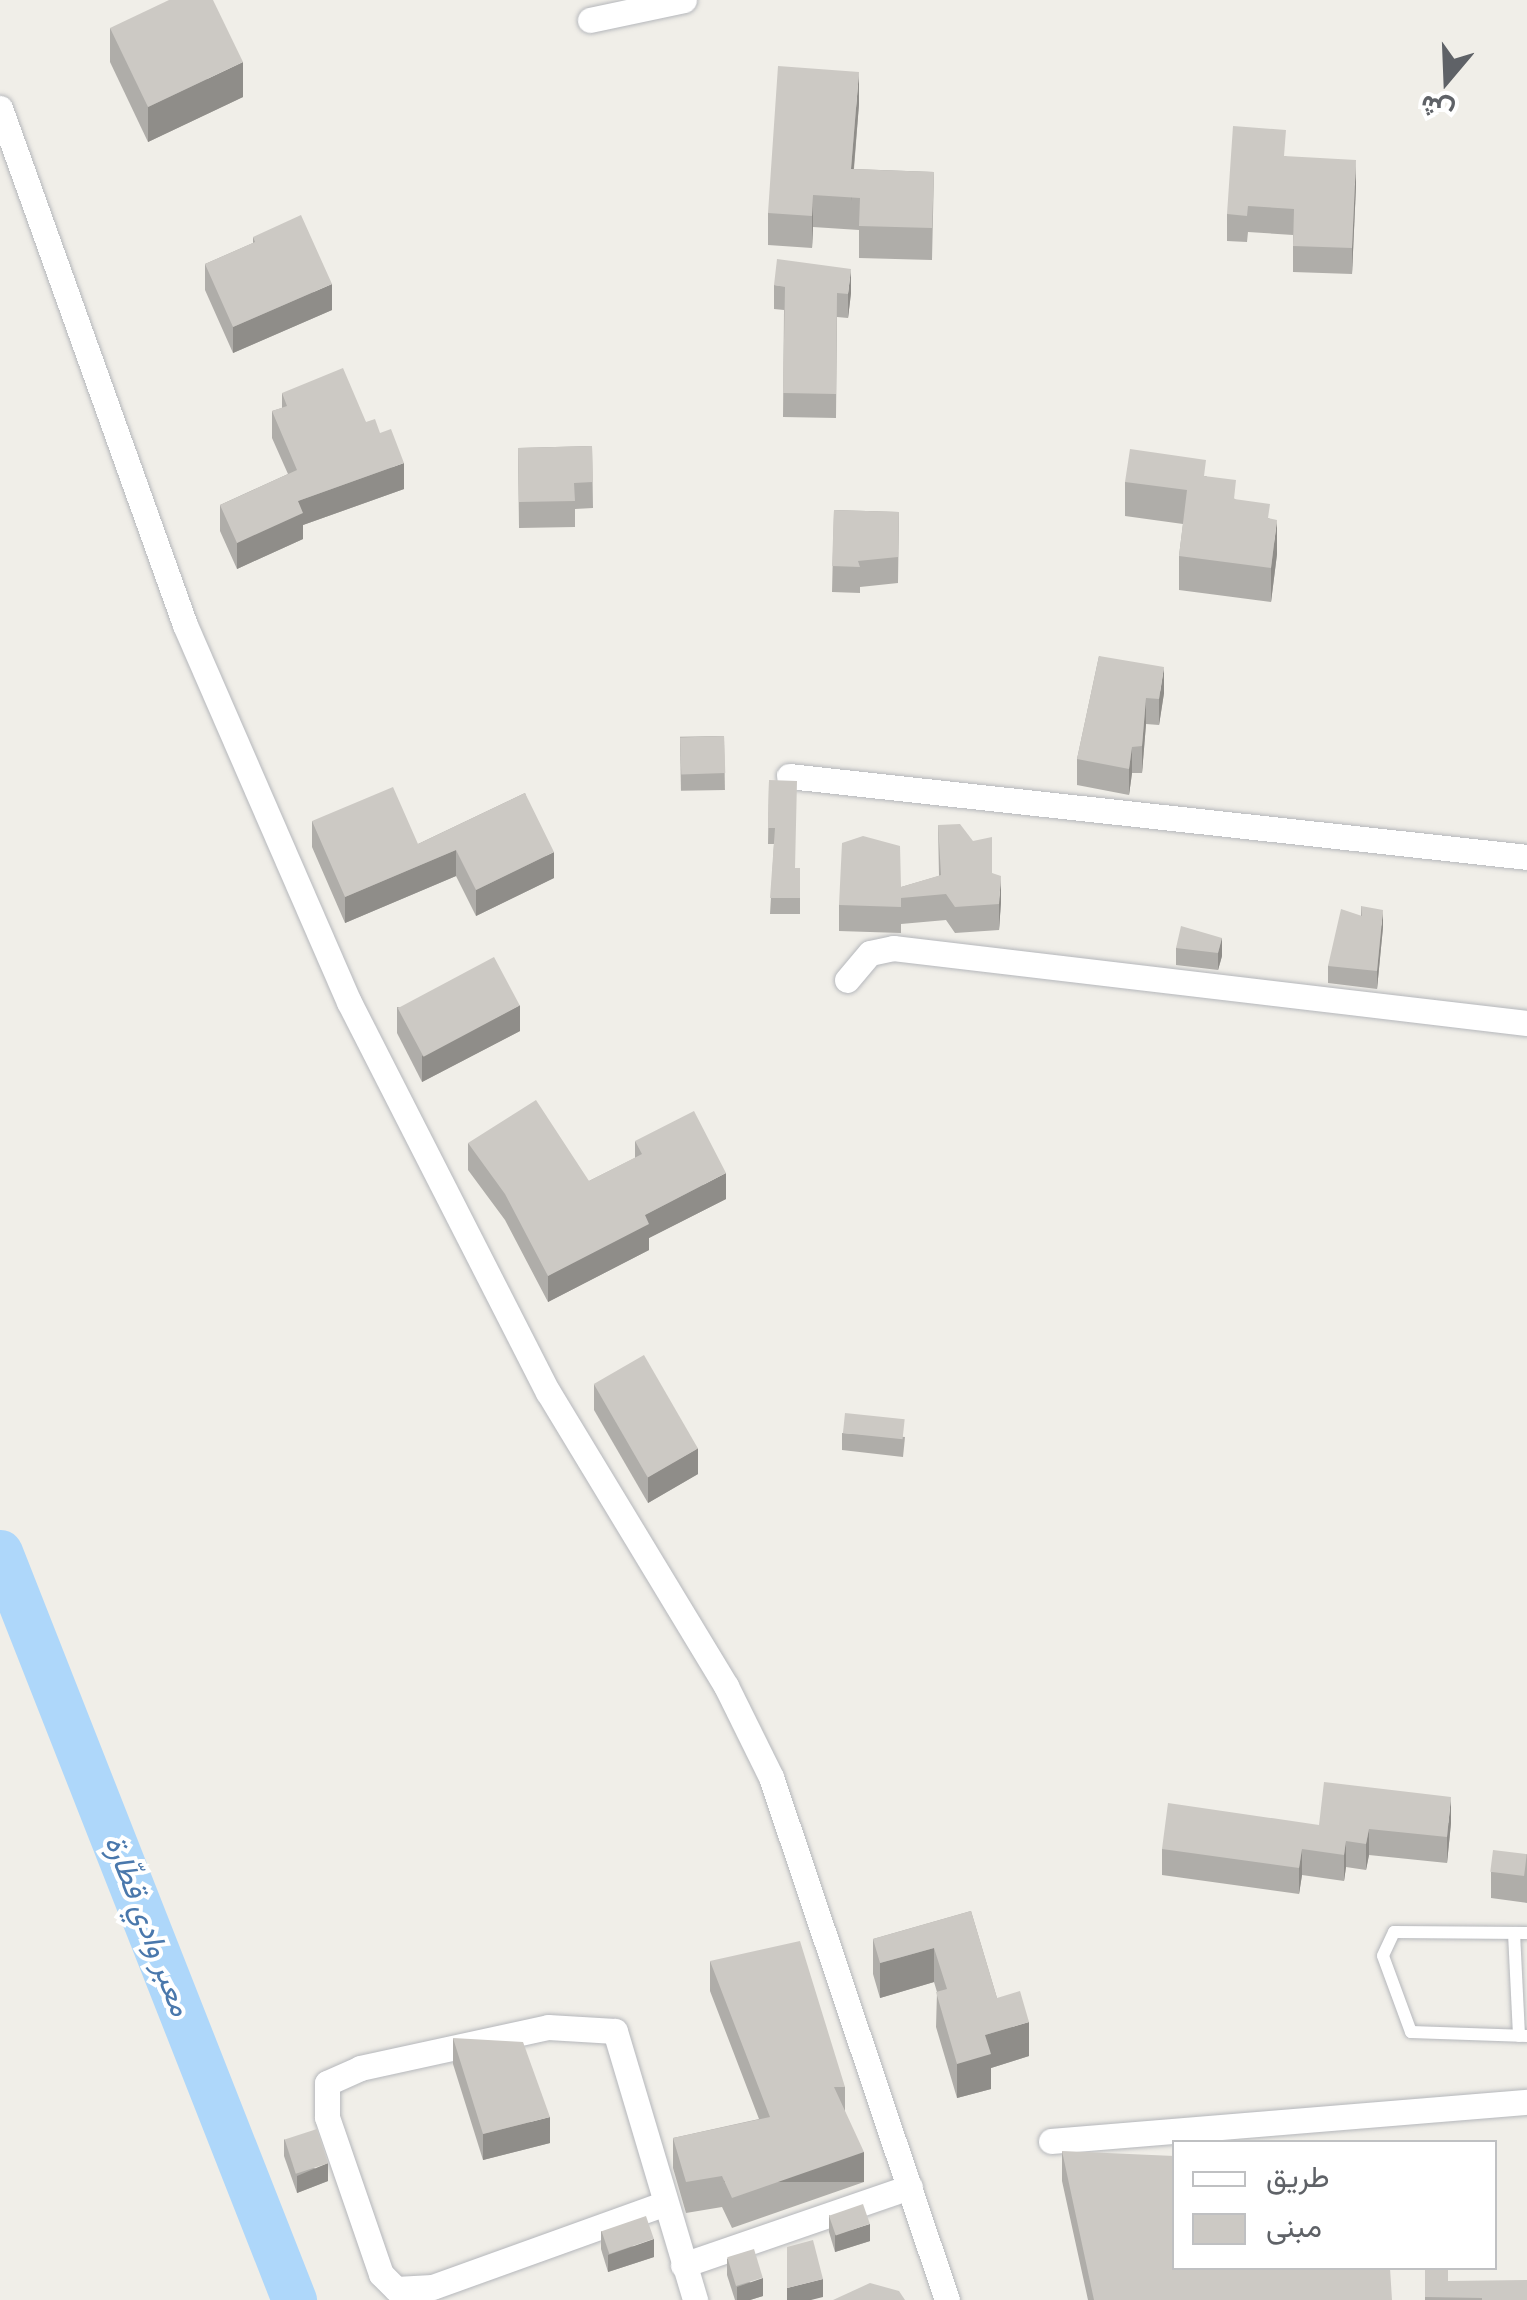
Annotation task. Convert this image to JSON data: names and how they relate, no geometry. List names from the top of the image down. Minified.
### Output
{"water":["معبر وادي قطّارة"],"legend":["طريق","مبنى"],"north":"bottom"}
